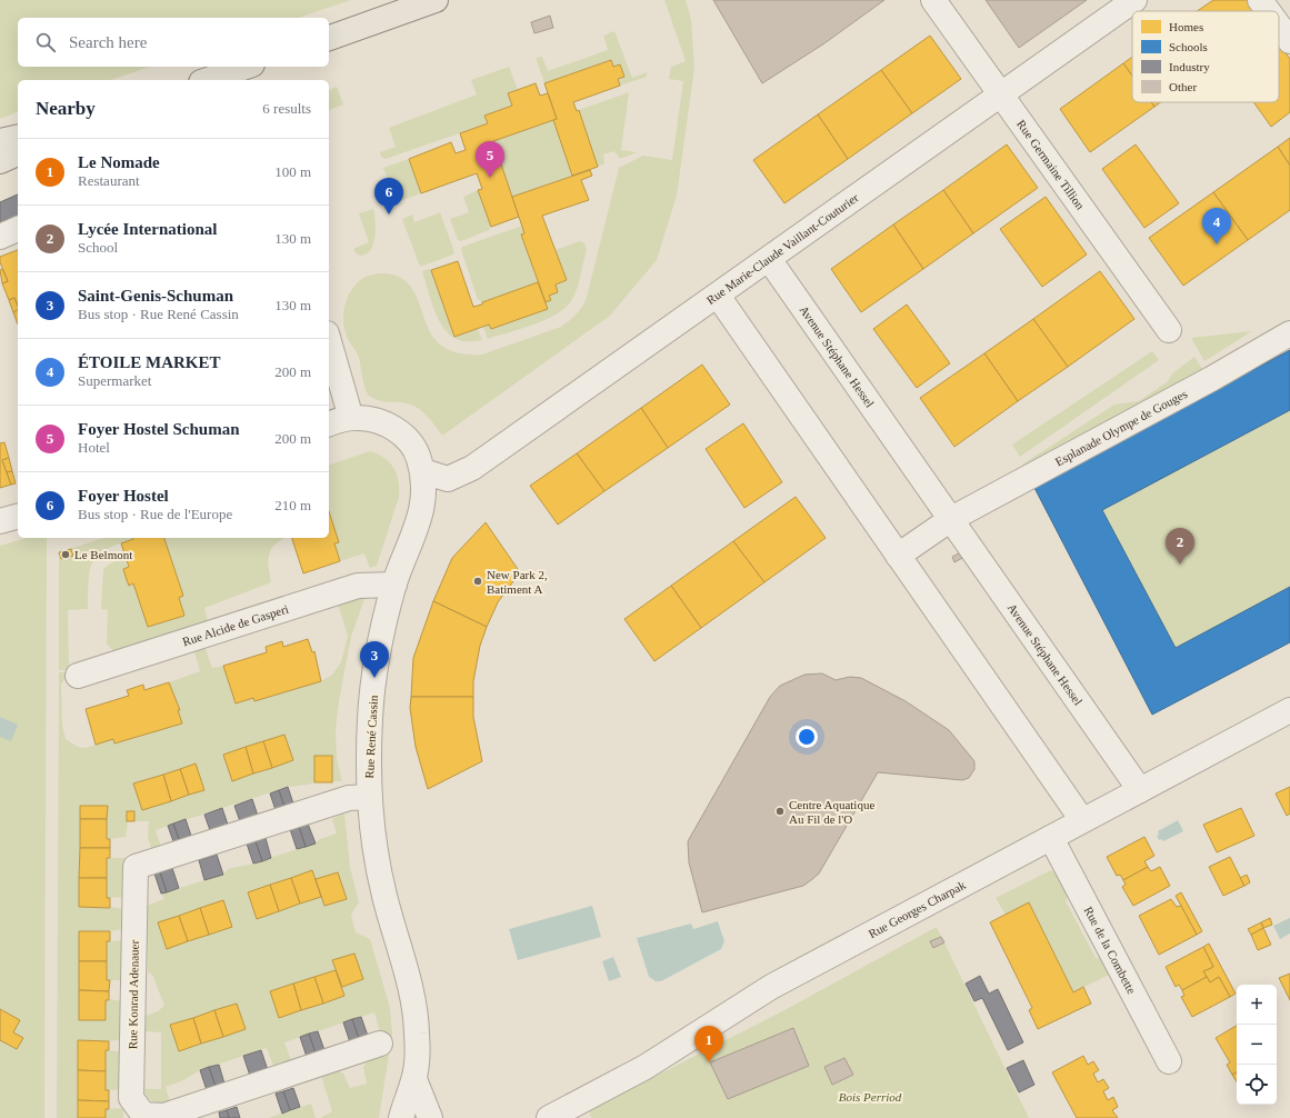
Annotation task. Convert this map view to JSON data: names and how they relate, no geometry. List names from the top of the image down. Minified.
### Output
{"streets":{"street":["Rue Germaine Tillion","Rue Marie-Claude Vaillant-Couturier","Avenue Stéphane Hessel","Esplanade Olympe de Gouges","Rue Alcide de Gasperi","Rue René Cassin","Rue Georges Charpak","Rue de la Combette","Rue Konrad Adenauer"]},"crossings":[["Rue Germaine Tillion","Rue Marie-Claude Vaillant-Couturier"],["Rue Marie-Claude Vaillant-Couturier","Avenue Stéphane Hessel"],["Rue Marie-Claude Vaillant-Couturier","Rue René Cassin"],["Avenue Stéphane Hessel","Esplanade Olympe de Gouges"],["Avenue Stéphane Hessel","Rue Georges Charpak"],["Rue Alcide de Gasperi","Rue René Cassin"],["Rue René Cassin","Rue Konrad Adenauer"],["Rue Georges Charpak","Rue de la Combette"]],"parks":["Bois Perriod"],"places":["Le Belmont","New Park 2, Batiment A","Centre Aquatique Au Fil de l'O"],"legend":["Homes","Schools","Industry","Other"],"page":{"search":"Search here","heading":["Nearby","6 results"],"list":[{"mark":"1","name":"Le Nomade","note":"Restaurant","value":"100 m"},{"mark":"2","name":"Lycée International","note":"School","value":"130 m"},{"mark":"3","name":"Saint-Genis-Schuman","note":"Bus stop · Rue René Cassin","value":"130 m"},{"mark":"4","name":"ÉTOILE MARKET","note":"Supermarket","value":"200 m"},{"mark":"5","name":"Foyer Hostel Schuman","note":"Hotel","value":"200 m"},{"mark":"6","name":"Foyer Hostel","note":"Bus stop · Rue de l'Europe","value":"210 m"}],"pins":["5","6","4","2","3","1"],"map_buttons":["+","−"]}}
